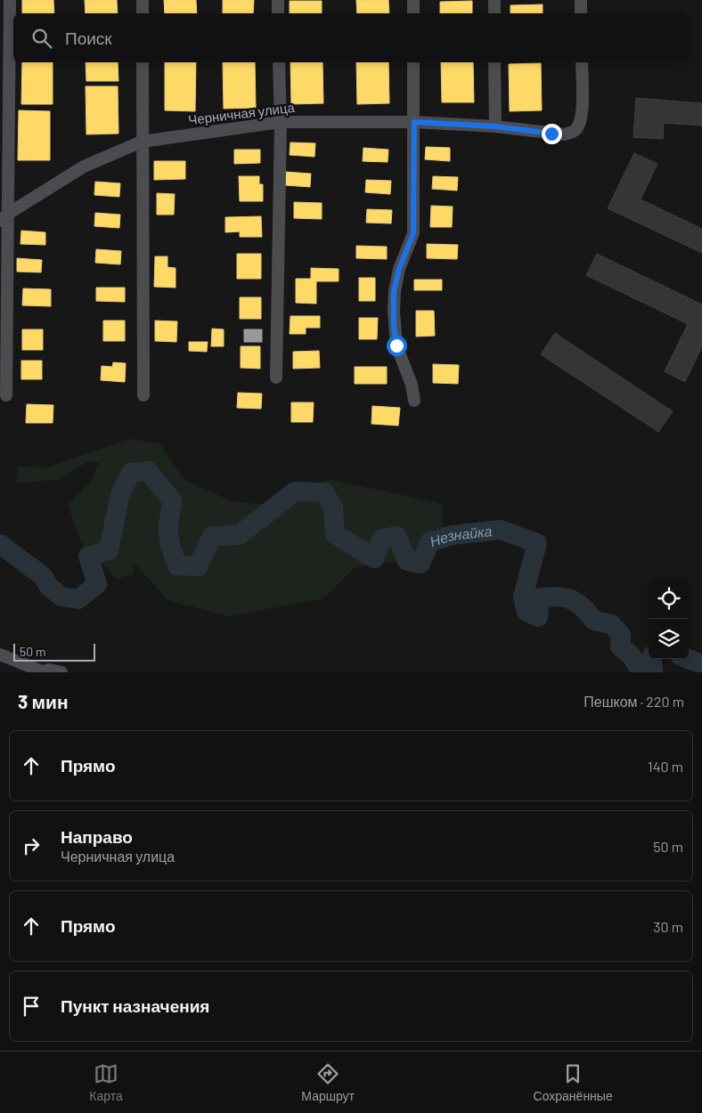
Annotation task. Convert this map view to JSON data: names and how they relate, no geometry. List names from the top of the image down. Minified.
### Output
{"streets":{"street":["Черничная улица"]},"water":["Незнайка"],"scale_bar":"50 m","page":{"search":"Поиск","scale":"50 m","heading":["3 мин","Пешком · 220 m"],"list":[["Прямо","140 m"],["Направо","Черничная улица","50 m"],["Прямо","30 m"],"Пункт назначения"],"nav":["Карта","Маршрут","Сохранённые"]}}
